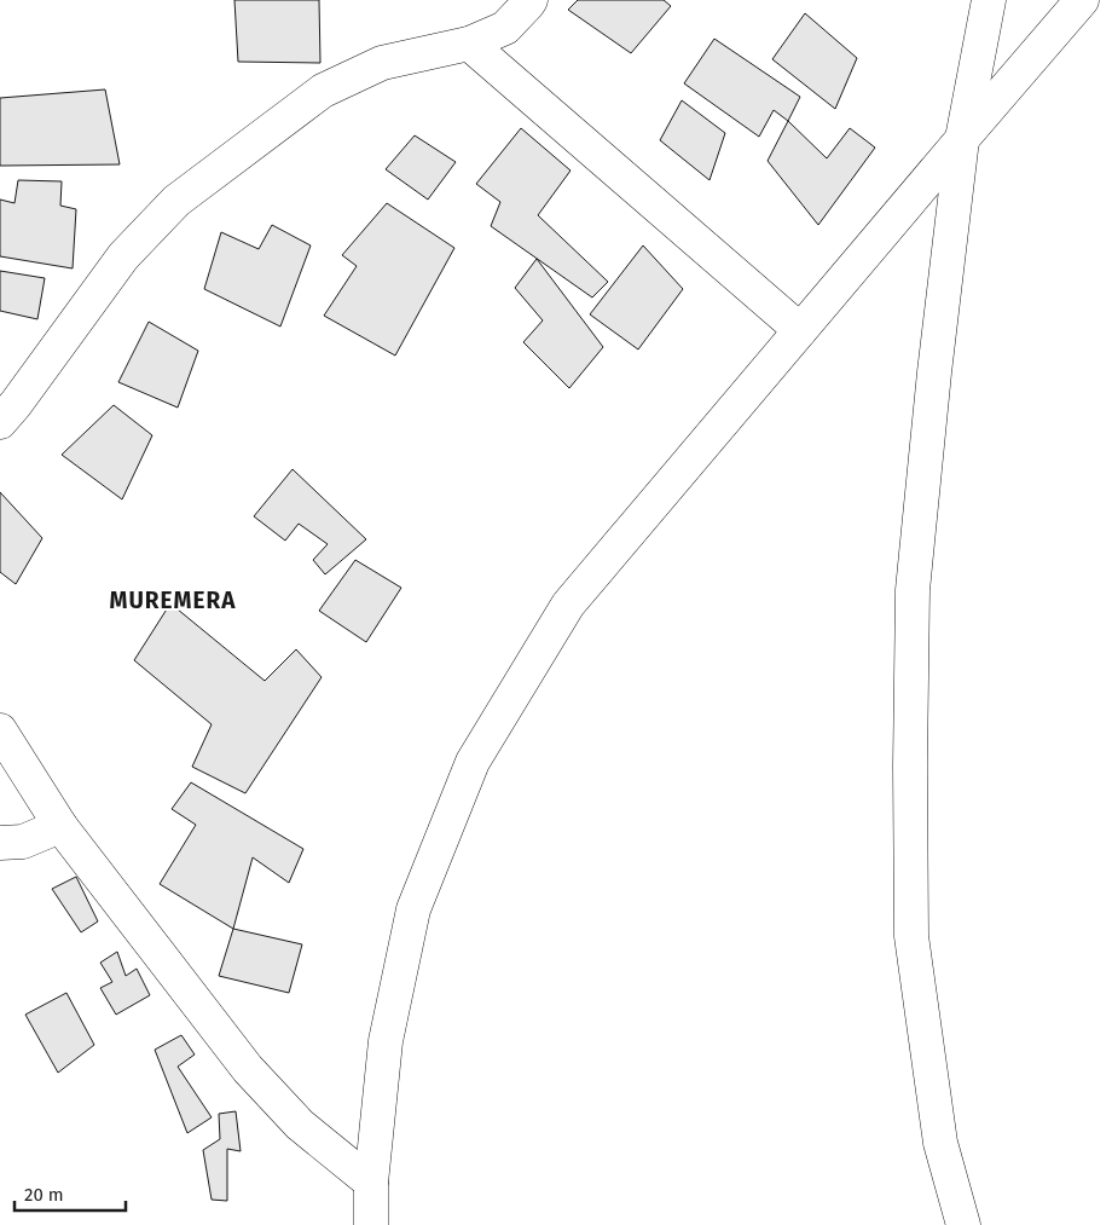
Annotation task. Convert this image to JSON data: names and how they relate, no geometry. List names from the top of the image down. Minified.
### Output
{"districts":["MUREMERA"],"scale_bar":"20 m"}
